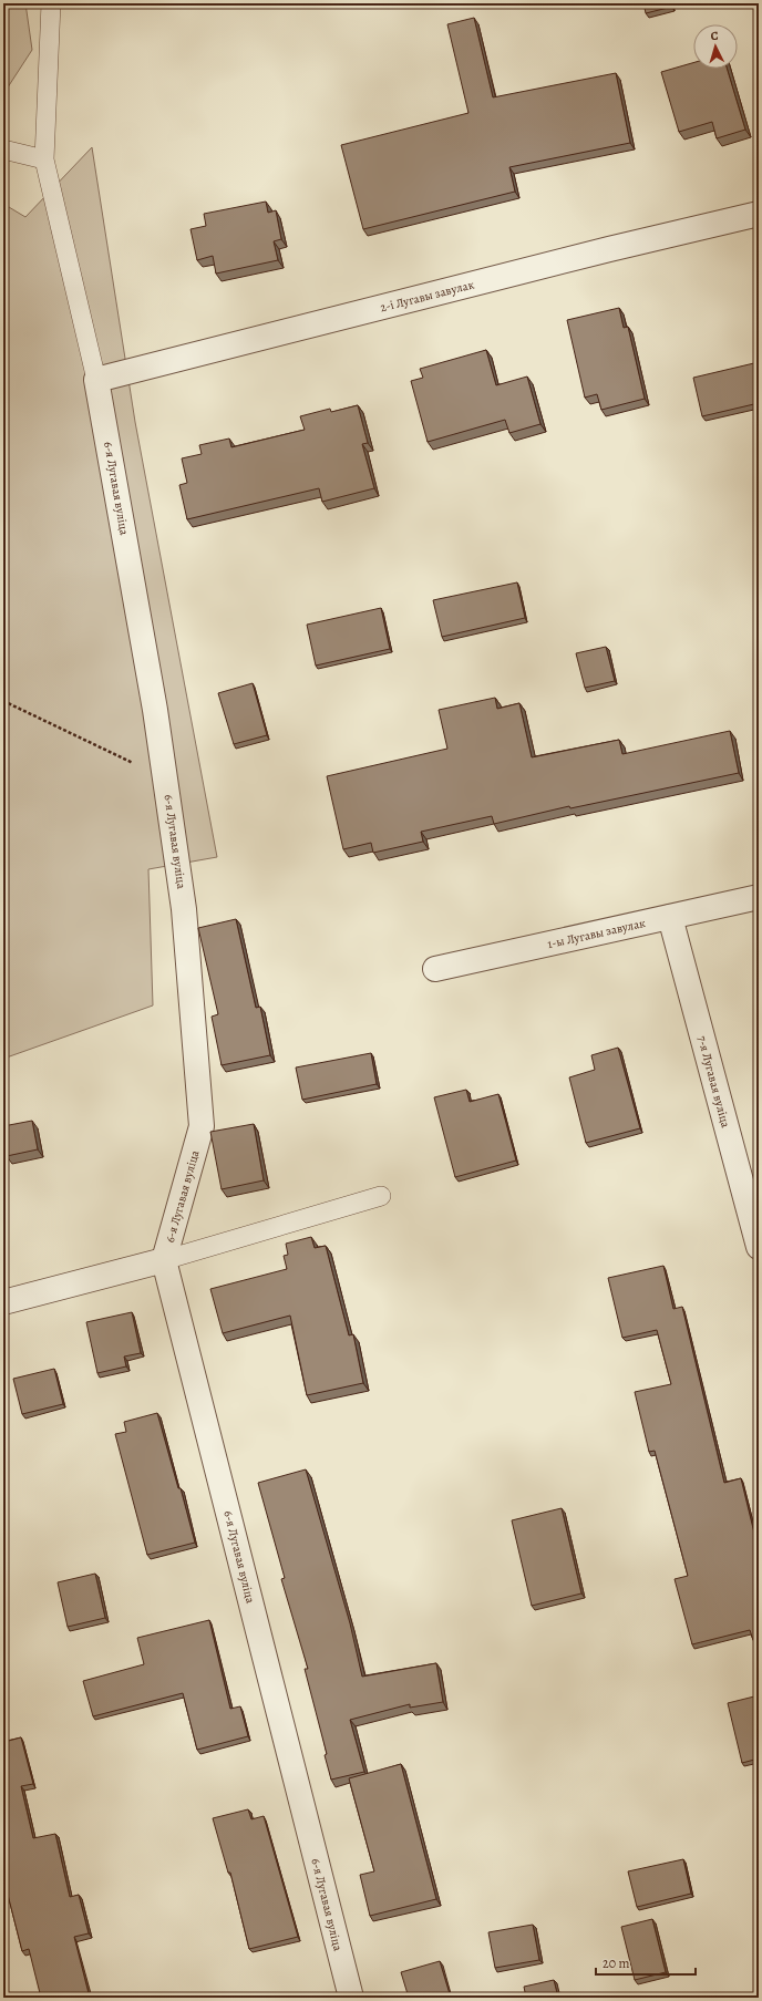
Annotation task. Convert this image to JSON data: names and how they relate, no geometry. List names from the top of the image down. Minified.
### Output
{"streets":{"street":["2-і Лугавы завулак","6-я Лугавая вуліца","1-ы Лугавы завулак","7-я Лугавая вуліца"]},"crossings":[["2-і Лугавы завулак","6-я Лугавая вуліца"],["1-ы Лугавы завулак","7-я Лугавая вуліца"]],"scale_bar":"20 m","north":"top"}
